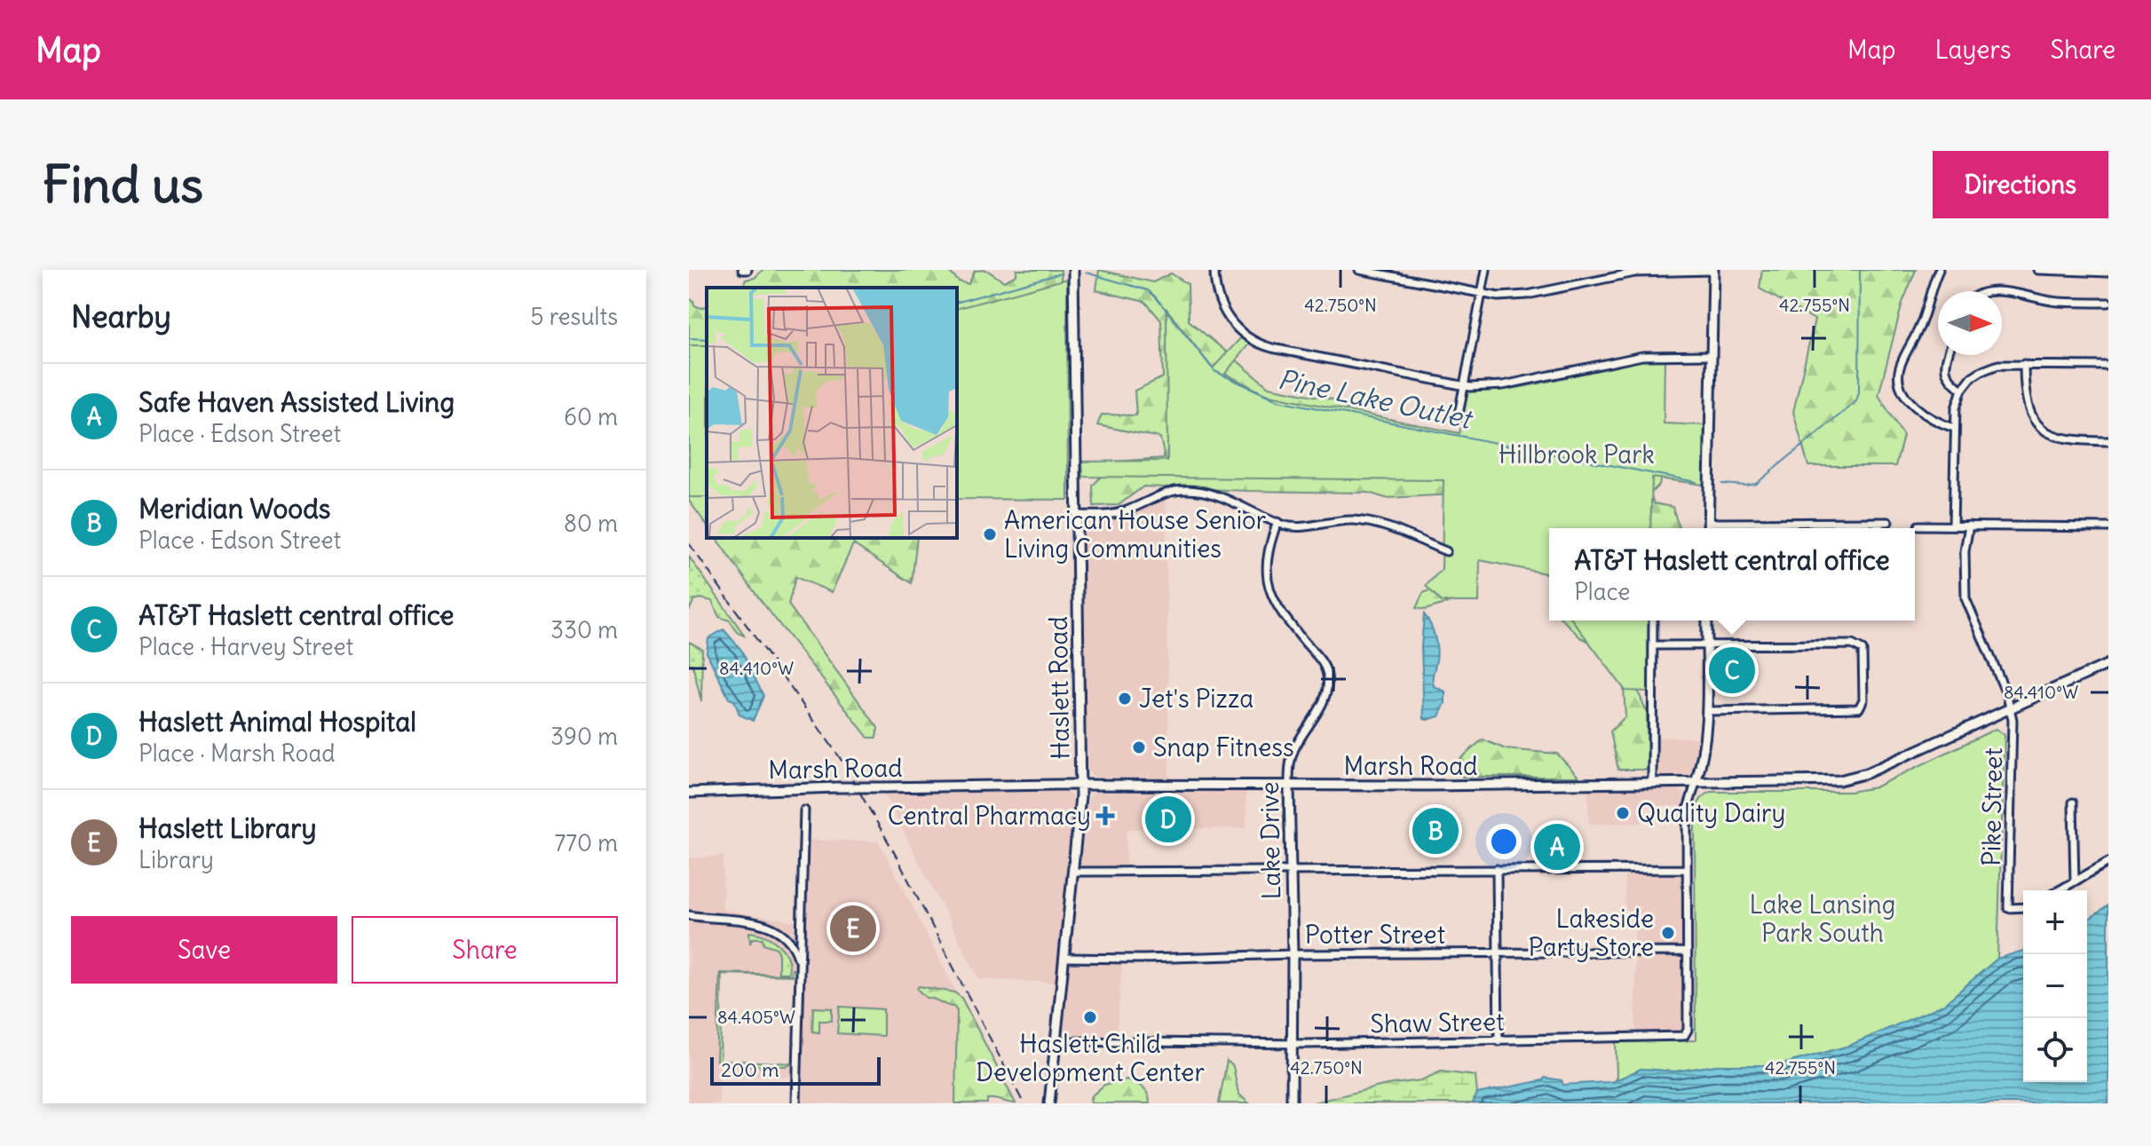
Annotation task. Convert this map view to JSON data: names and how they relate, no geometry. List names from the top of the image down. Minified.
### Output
{"streets":{"main road":["Haslett Road","Marsh Road","Lake Drive"],"street":["Pike Street","Potter Street","Shaw Street"]},"crossings":[["Haslett Road","Marsh Road"],["Haslett Road","Potter Street"],["Haslett Road","Shaw Street"],["Marsh Road","Pike Street"],["Marsh Road","Lake Drive"],["Lake Drive","Potter Street"],["Lake Drive","Shaw Street"],["Potter Street","Shaw Street"]],"water":["Pine Lake Outlet"],"parks":["Hillbrook Park","Lake Lansing Park South"],"places":{"other":["American House Senior Living Communities","Jet's Pizza","Snap Fitness","Quality Dairy","Lakeside Party Store","Haslett Child Development Center"],"health":["Central Pharmacy"]},"scale_bar":"200 m","north":"right","page":{"header":"Map","nav":["Map","Layers","Share"],"buttons":["Directions",["Save","Share"]],"title":"Find us","heading":["Nearby","5 results"],"list":[{"mark":"A","name":"Safe Haven Assisted Living","note":"Place · Edson Street","value":"60 m"},{"mark":"B","name":"Meridian Woods","note":"Place · Edson Street","value":"80 m"},{"mark":"C","name":"AT&T Haslett central office","note":"Place · Harvey Street","value":"330 m"},{"mark":"D","name":"Haslett Animal Hospital","note":"Place · Marsh Road","value":"390 m"},{"mark":"E","name":"Haslett Library","note":"Library","value":"770 m"}],"popup":["AT&T Haslett central office","Place"],"pins":["C","D","B","A","E"],"map_buttons":["+","−"],"scale":"200 m"},"coordinates":["42.750°N","42.755°N","84.410°W","84.405°W"]}
